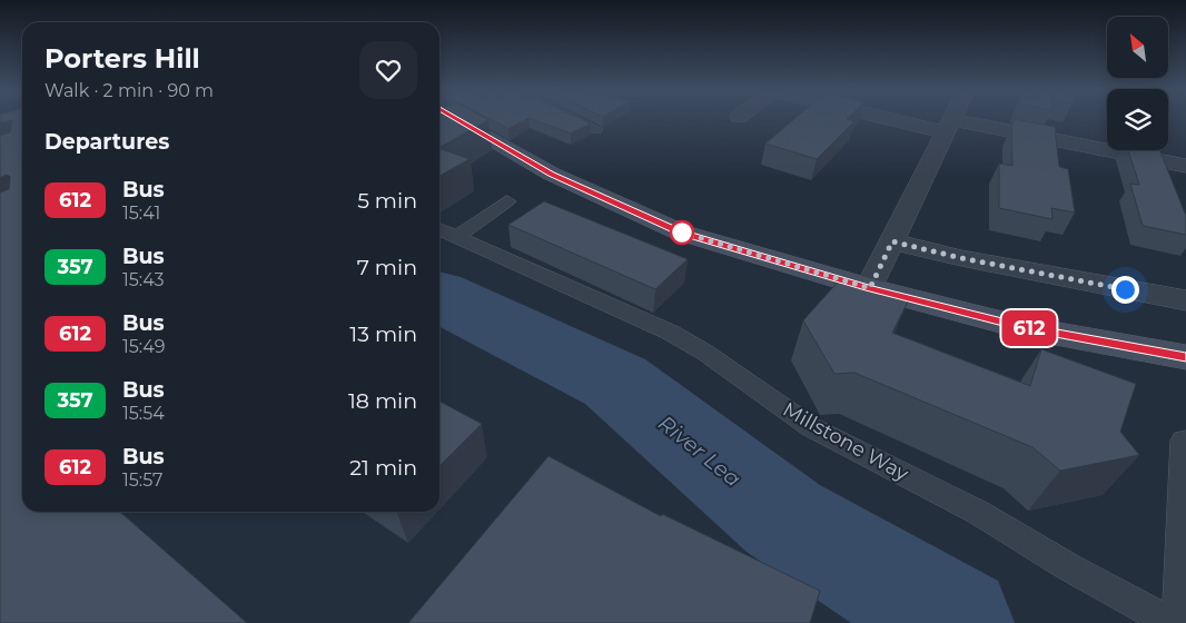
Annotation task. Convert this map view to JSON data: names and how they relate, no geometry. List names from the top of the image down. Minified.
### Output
{"streets":{"lane":["Millstone Way"]},"water":["River Lea"],"lines":["bus line 612"],"north":"top left","page":{"on_map":"612","heading":[["Porters Hill","Walk · 2 min · 90 m"],"Departures"],"list":[{"mark":"612","name":"Bus","note":"15:41","value":"5 min"},{"mark":"357","name":"Bus","note":"15:43","value":"7 min"},{"mark":"612","name":"Bus","note":"15:49","value":"13 min"},{"mark":"357","name":"Bus","note":"15:54","value":"18 min"},{"mark":"612","name":"Bus","note":"15:57","value":"21 min"}]}}
